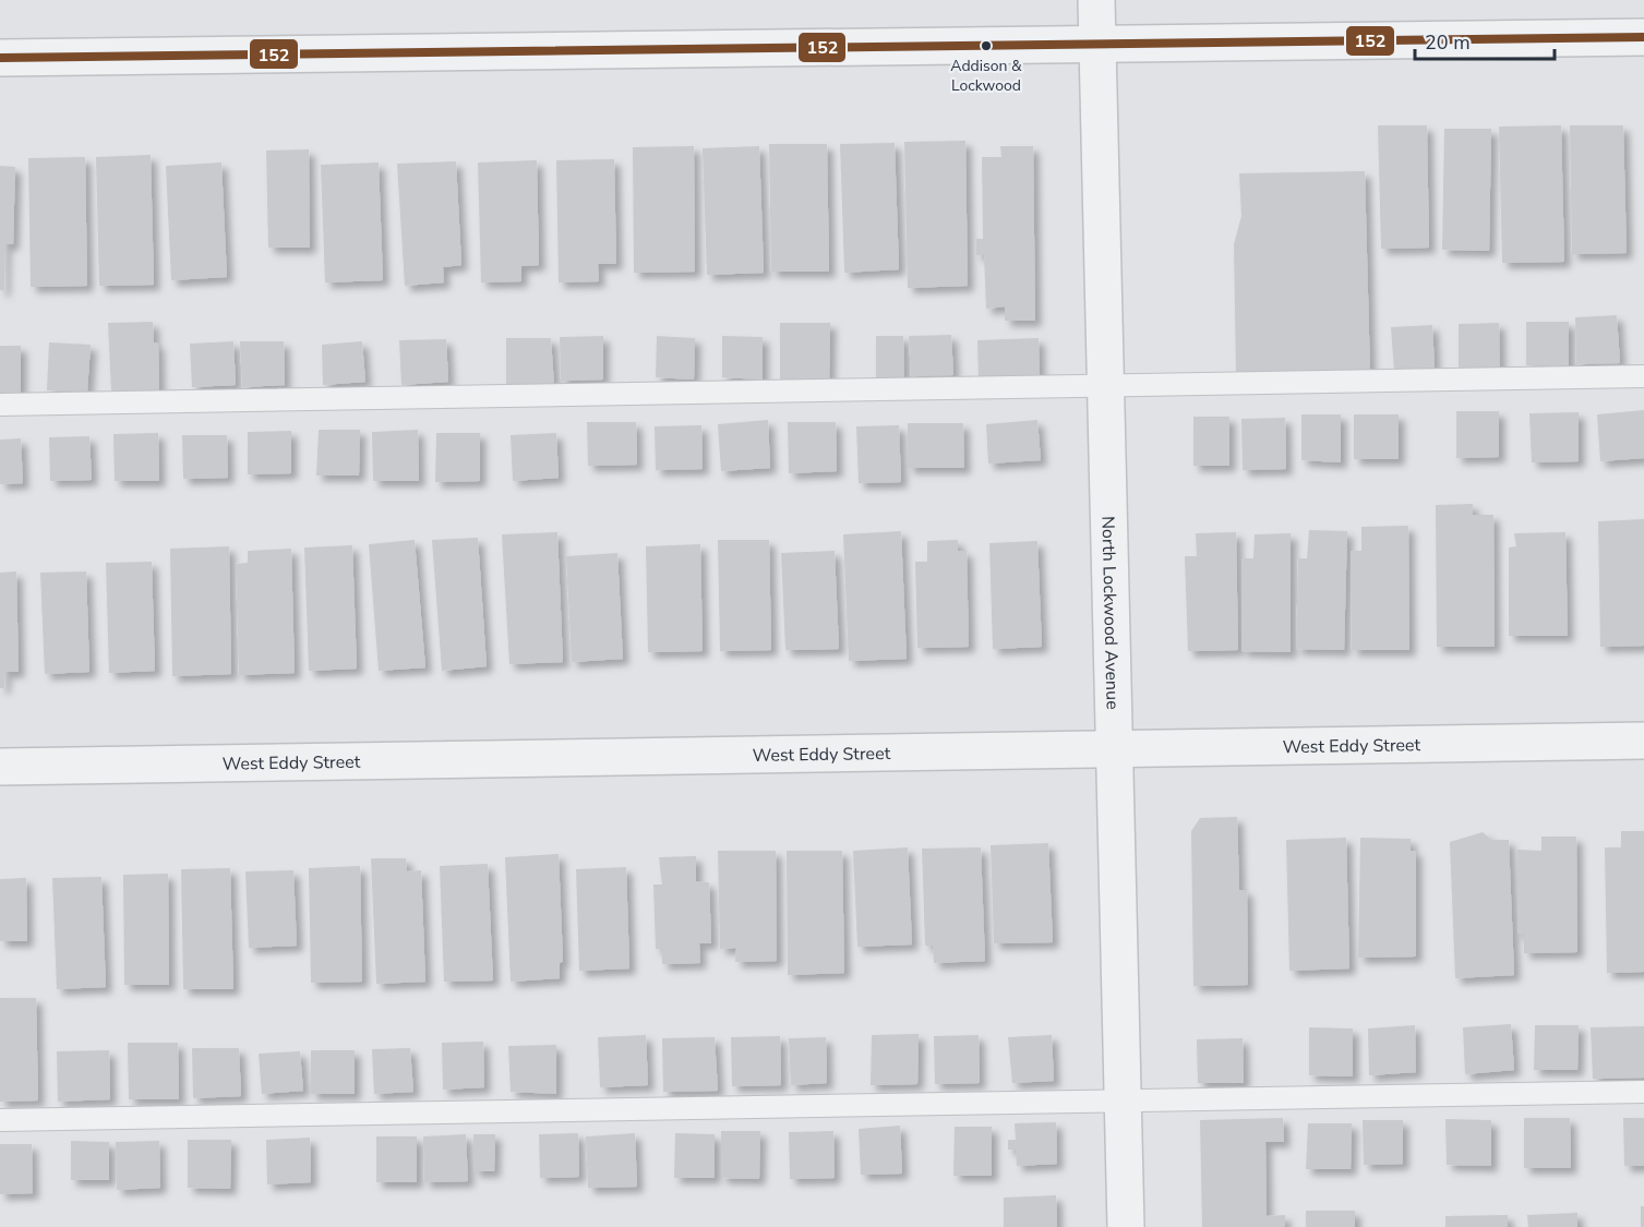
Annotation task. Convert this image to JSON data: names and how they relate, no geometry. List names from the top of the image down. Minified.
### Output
{"streets":{"street":["North Lockwood Avenue","West Eddy Street"]},"crossings":[["North Lockwood Avenue","West Eddy Street"]],"places":["Addison & Lockwood"],"lines":["transit line 152"],"scale_bar":"20 m"}
